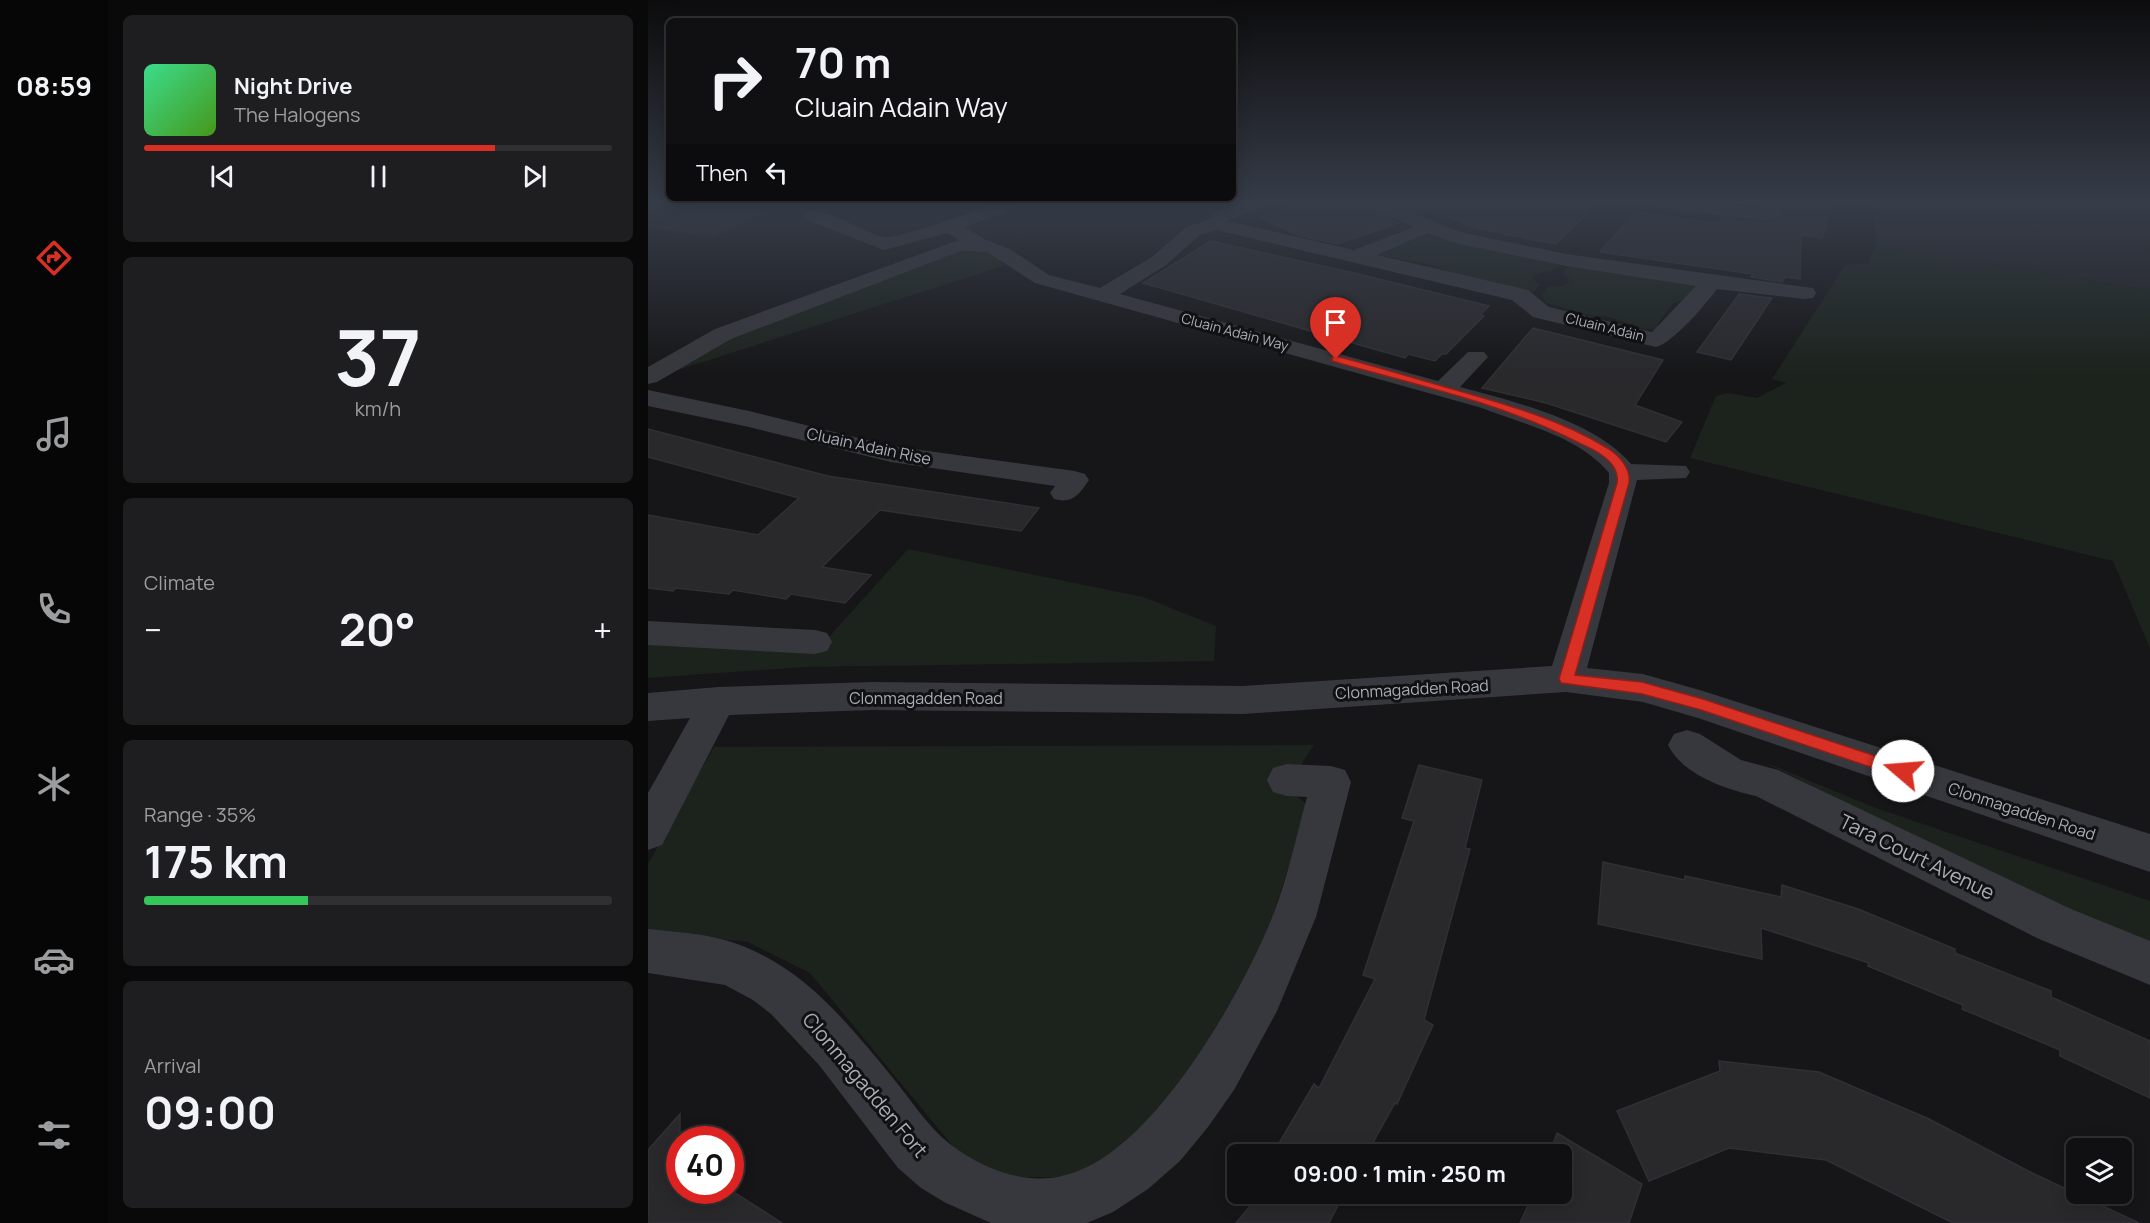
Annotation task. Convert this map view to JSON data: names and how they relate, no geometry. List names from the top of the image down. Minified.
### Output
{"streets":{"street":["Cluain Adáin","Cluain Adain Way","Cluain Adain Rise","Clonmagadden Road","Tara Court Avenue","Clonmagadden Fort"]},"page":{"tabs":"08:59","turn":["70 m","Cluain Adain Way"],"song":["Night Drive","The Halogens"],"then":"Then","tile":[["37","km/h"],"Climate",["Range · 35%","175 km"],["Arrival","09:00"]],"heat":["−","20°","+"],"limit":"40","trip":"09:00 · 1 min · 250 m"}}
